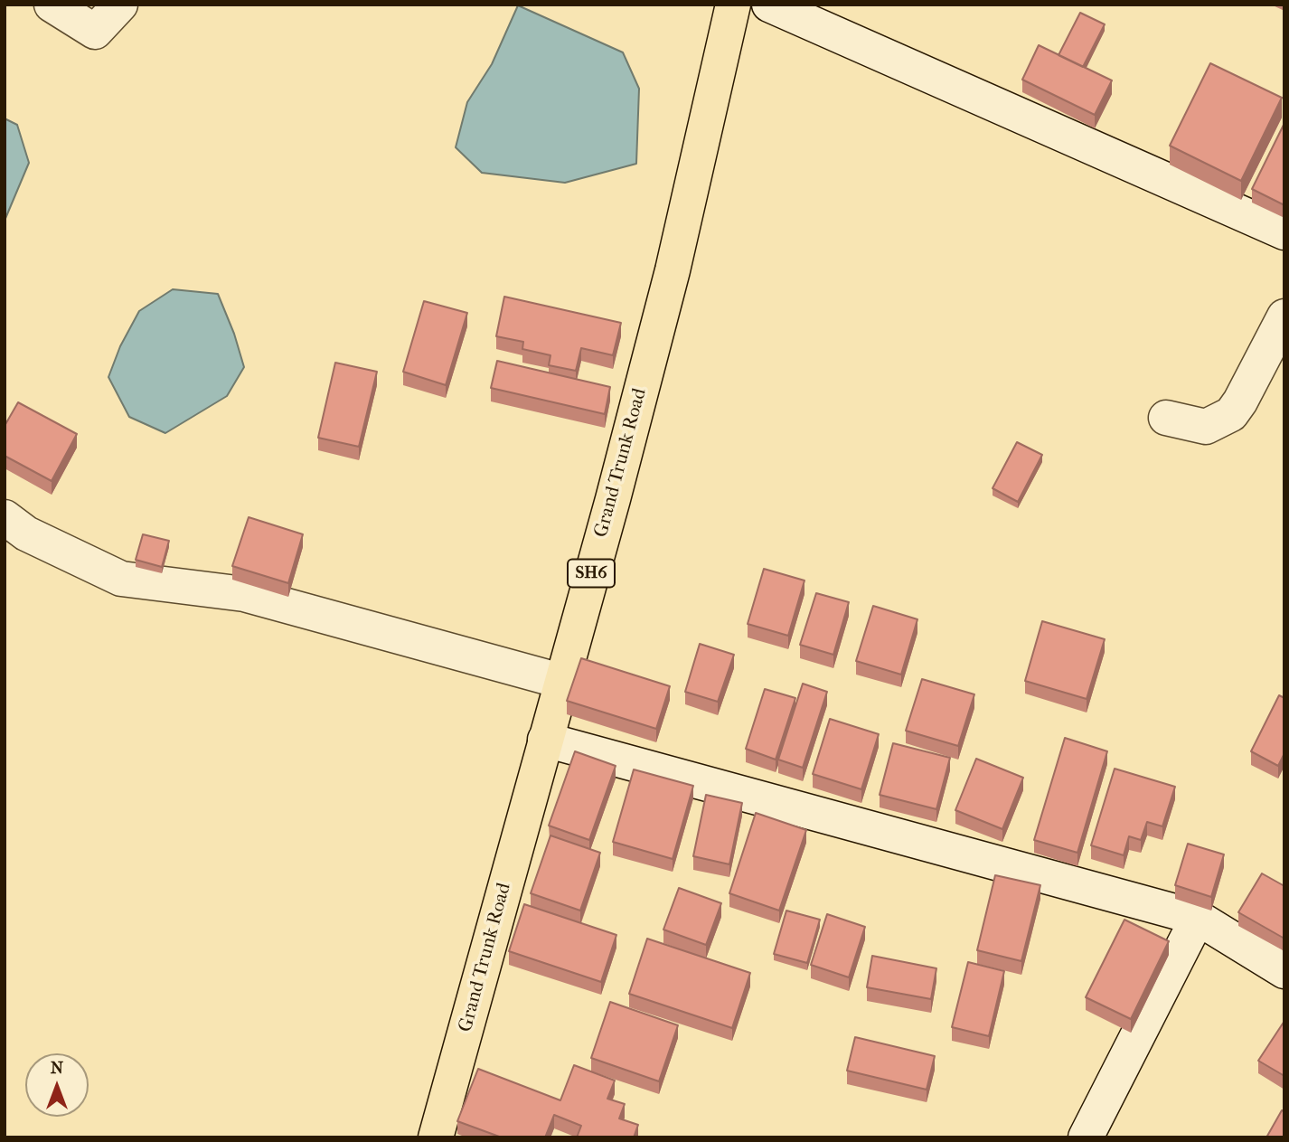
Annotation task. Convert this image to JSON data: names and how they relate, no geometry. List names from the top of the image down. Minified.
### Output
{"streets":{"main road":["Grand Trunk Road","SH6"]},"north":"top"}
